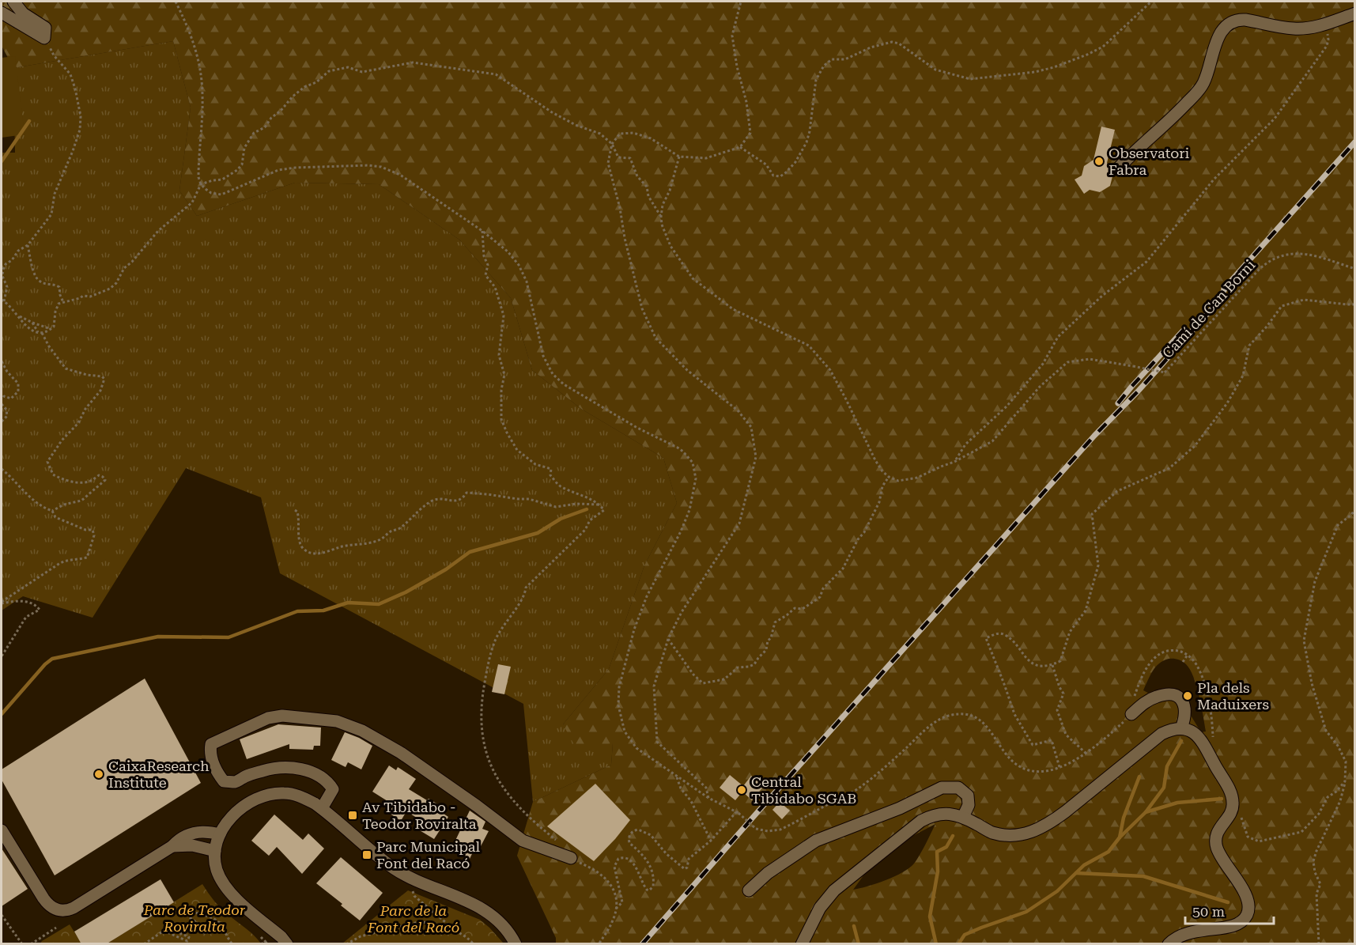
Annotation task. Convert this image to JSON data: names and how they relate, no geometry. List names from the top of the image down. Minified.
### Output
{"streets":{"path":["Camí de Can Borni"]},"parks":["Parc de Teodor Roviralta","Parc de la Font del Racó"],"places":{"other":["Observatori Fabra","Pla dels Maduixers","CaixaResearch Institute","Central Tibidabo SGAB"],"transit":["Av Tibidabo - Teodor Roviralta","Parc Municipal Font del Racó"]},"scale_bar":"50 m"}
